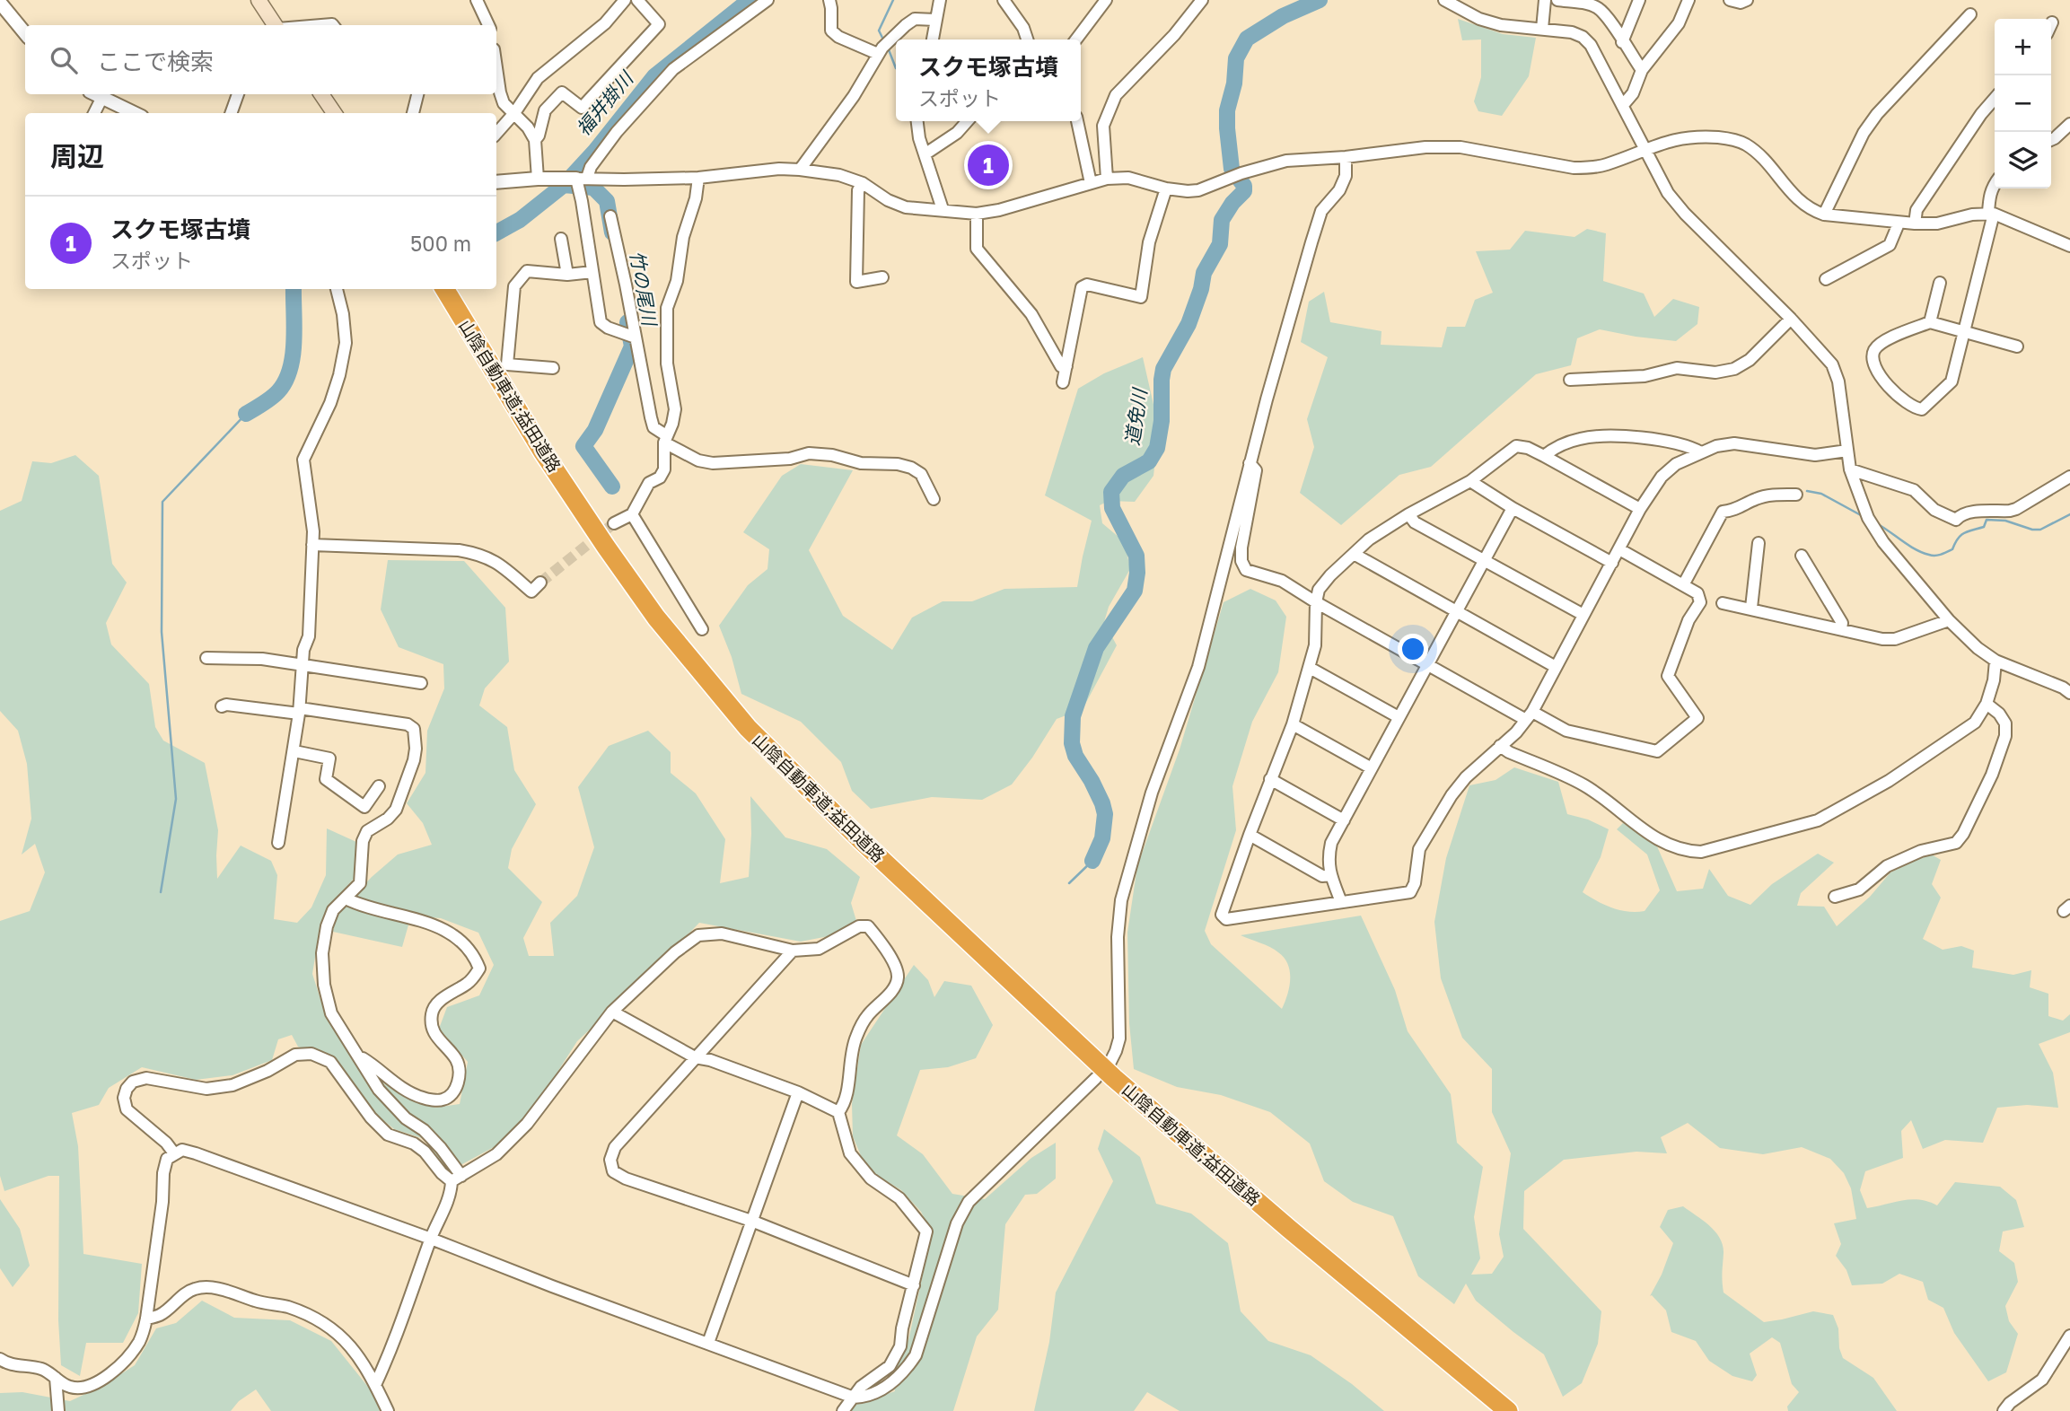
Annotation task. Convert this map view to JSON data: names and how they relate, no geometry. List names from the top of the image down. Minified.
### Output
{"streets":{"highway":["山陰自動車道;益田道路"]},"water":["福井掛川","竹の尾川","道免川"],"page":{"map_buttons":["+","−"],"search":"ここで検索","popup":["スクモ塚古墳","スポット"],"heading":"周辺","pins":"1","list":[{"mark":"1","name":"スクモ塚古墳","note":"スポット","value":"500 m"}]}}
